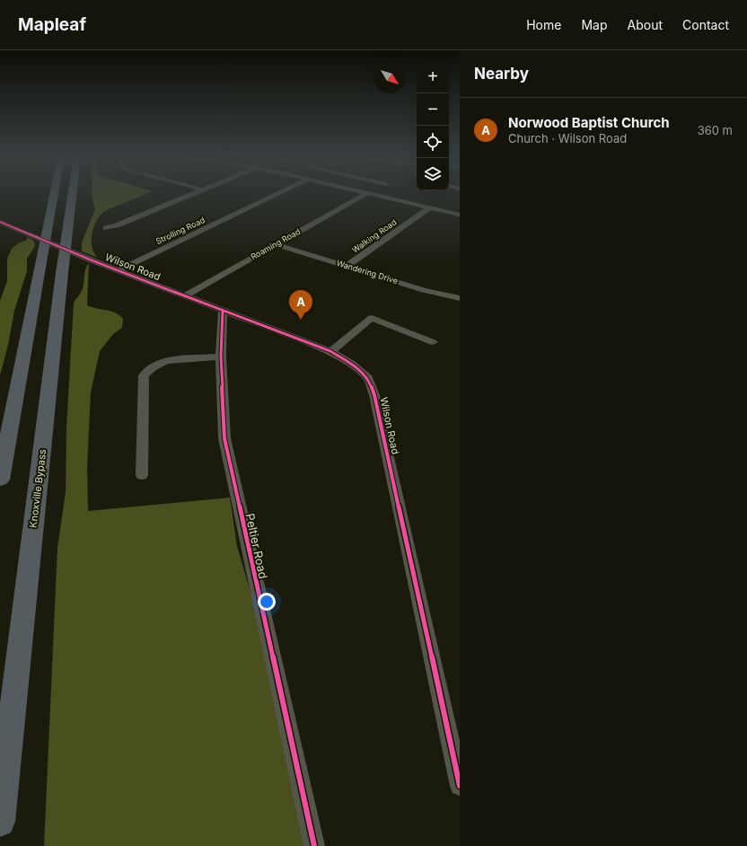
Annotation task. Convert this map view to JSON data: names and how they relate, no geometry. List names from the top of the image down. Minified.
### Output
{"streets":{"highway":["Knoxville Bypass"],"street":["Strolling Road","Walking Road","Roaming Road","Wilson Road","Wandering Drive","Peltier Road"]},"crossings":[["Strolling Road","Wilson Road"],["Walking Road","Wandering Drive"],["Roaming Road","Wilson Road"],["Roaming Road","Wandering Drive"],["Wilson Road","Peltier Road"]],"north":"bottom right","page":{"header":"Mapleaf","nav":["Home","Map","About","Contact"],"heading":"Nearby","map_buttons":["+","−"],"list":[{"mark":"A","name":"Norwood Baptist Church","note":"Church · Wilson Road","value":"360 m"}],"pins":"A"}}
